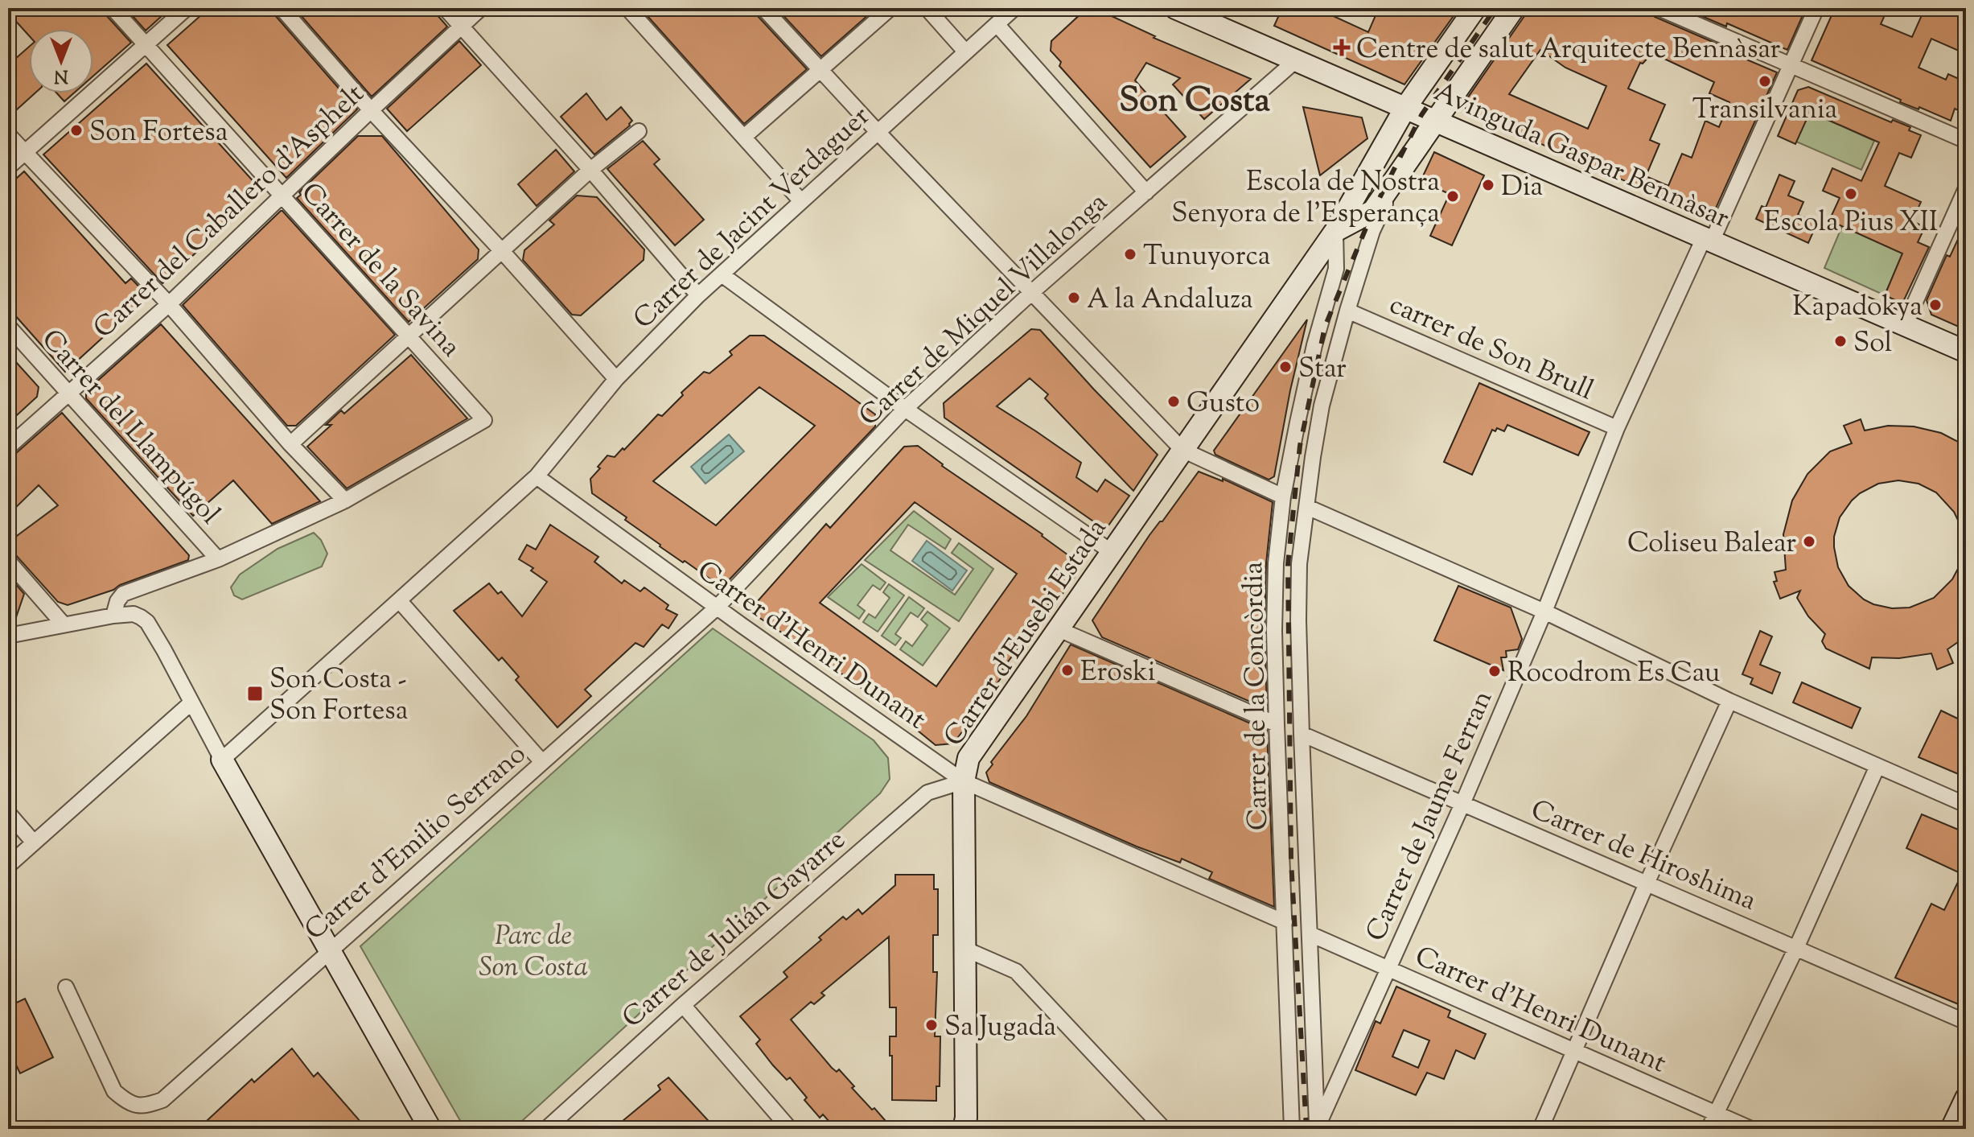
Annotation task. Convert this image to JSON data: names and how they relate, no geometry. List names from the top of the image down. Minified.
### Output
{"streets":{"main road":["Avinguda Gaspar Bennàsar","Carrer d'Eusebi Estada"],"street":["Carrer del Caballero d'Asphelt","Carrer de Jacint Verdaguer","Carrer de la Savina","Carrer de Miquel Villalonga","carrer de Son Brull","Carrer del Llampúgol","Carrer d'Henri Dunant","Carrer de la Concòrdia","Carrer de Jaume Ferran","Carrer d'Emilio Serrano","Carrer de Hiroshima","Carrer de Julián Gayarre"]},"crossings":[["Avinguda Gaspar Bennàsar","Carrer de Miquel Villalonga"],["Avinguda Gaspar Bennàsar","Carrer d'Eusebi Estada"],["Avinguda Gaspar Bennàsar","Carrer de Jaume Ferran"],["Carrer del Caballero d'Asphelt","Carrer de la Savina"],["Carrer del Caballero d'Asphelt","Carrer del Llampúgol"],["Carrer de Jacint Verdaguer","Carrer d'Henri Dunant"],["Carrer de Miquel Villalonga","Carrer d'Henri Dunant"],["Carrer de Miquel Villalonga","Carrer d'Emilio Serrano"],["carrer de Son Brull","Carrer d'Eusebi Estada"],["carrer de Son Brull","Carrer de la Concòrdia"],["carrer de Son Brull","Carrer de Jaume Ferran"],["Carrer d'Eusebi Estada","Carrer d'Henri Dunant"],["Carrer d'Eusebi Estada","Carrer de la Concòrdia"],["Carrer d'Eusebi Estada","Carrer de Julián Gayarre"],["Carrer d'Henri Dunant","Carrer de la Concòrdia"],["Carrer d'Henri Dunant","Carrer de Jaume Ferran"],["Carrer d'Henri Dunant","Carrer d'Emilio Serrano"],["Carrer d'Henri Dunant","Carrer de Julián Gayarre"],["Carrer de la Concòrdia","Carrer de Jaume Ferran"],["Carrer de la Concòrdia","Carrer de Hiroshima"],["Carrer de Jaume Ferran","Carrer de Hiroshima"]],"districts":["Son Costa"],"parks":["Parc de Son Costa"],"places":{"health":["Centre de salut Arquitecte Bennàsar"],"other":["Transilvania","Son Fortesa","Dia","Escola Pius XII","Escola de Nostra Senyora de l'Esperança","Tunuyorca","A la Andaluza","Kapadokya","Sol","Star","Gusto","Coliseu Balear","Eroski","Rocodrom Es Cau","Sa Jugada"],"transit":["Son Costa - Son Fortesa"]},"north":"bottom"}
